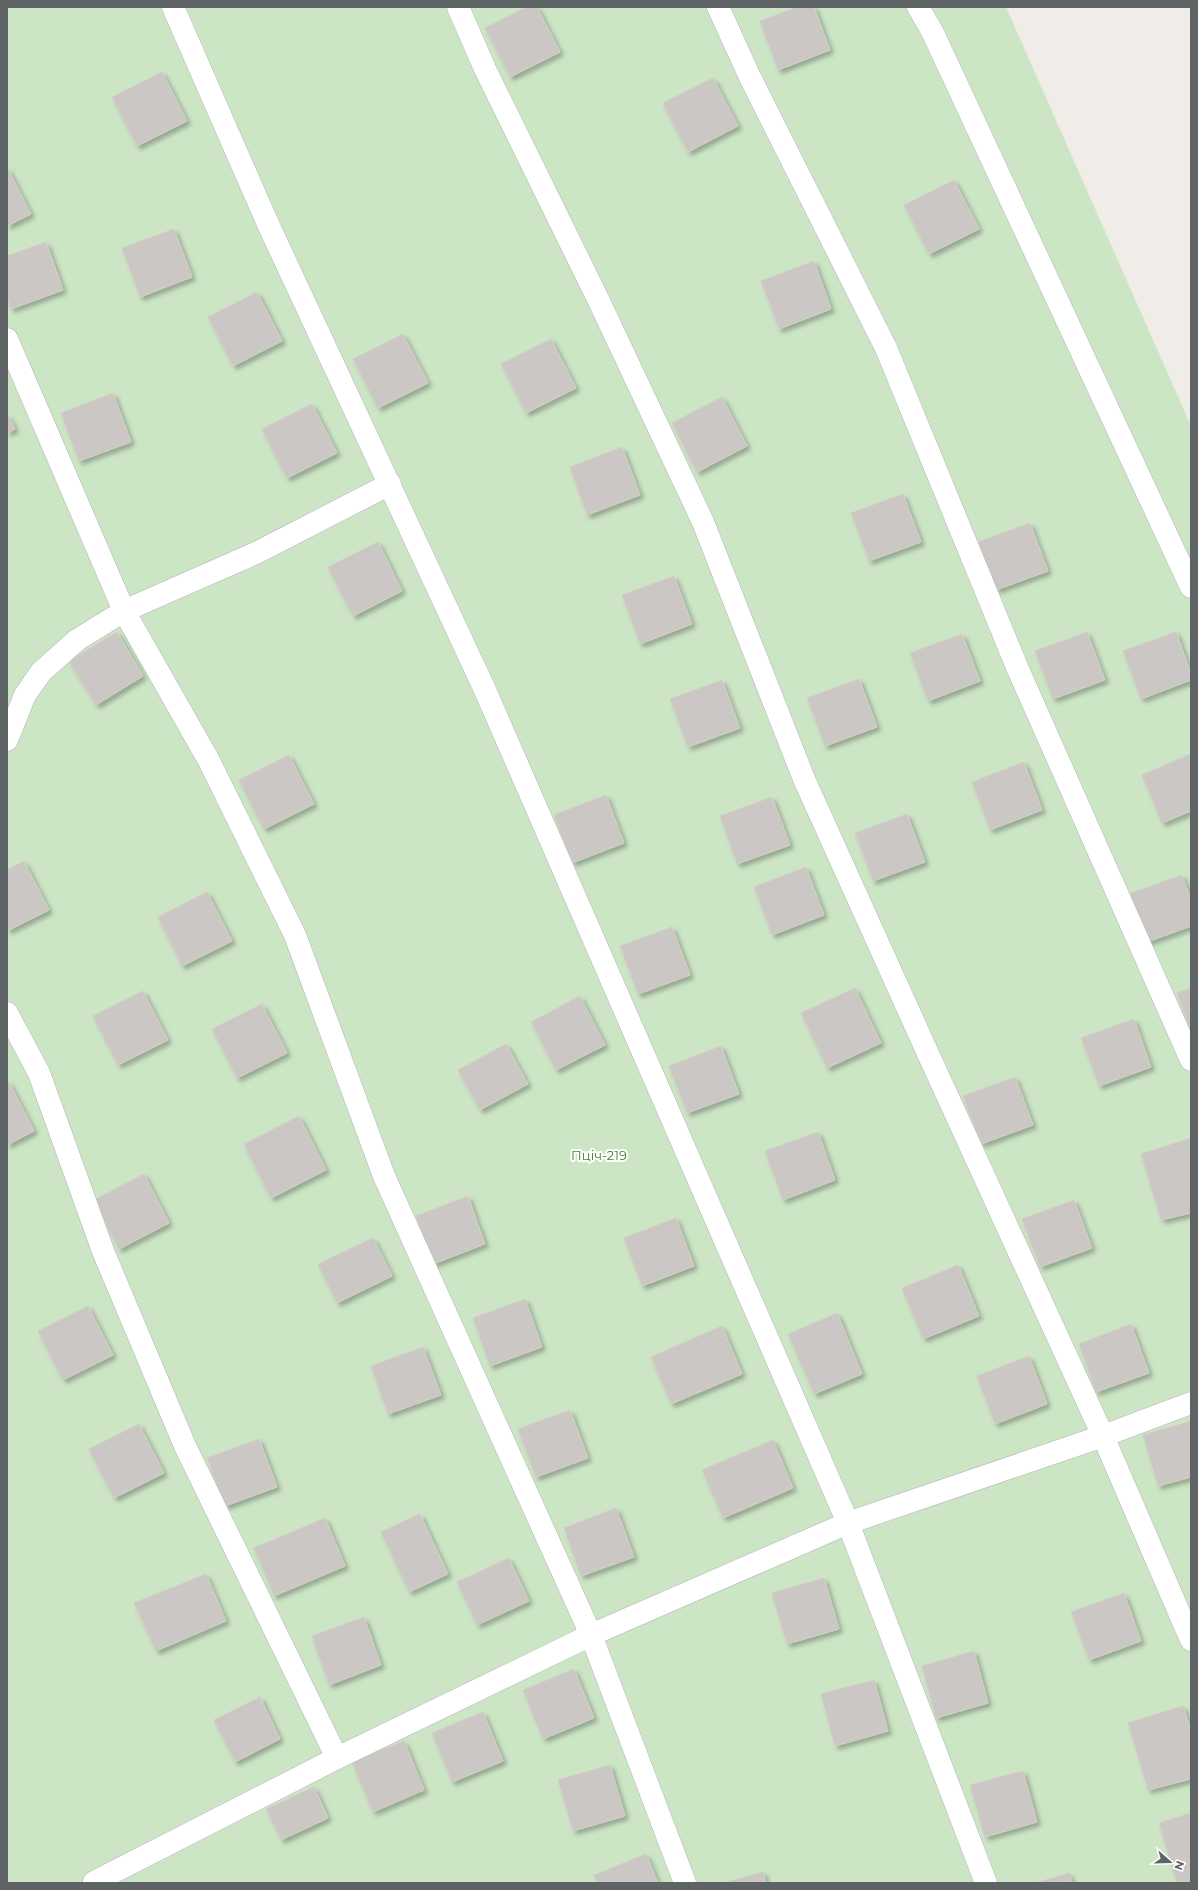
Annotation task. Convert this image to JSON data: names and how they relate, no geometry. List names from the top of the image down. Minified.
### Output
{"parks":["Пціч-219"],"north":"right"}
